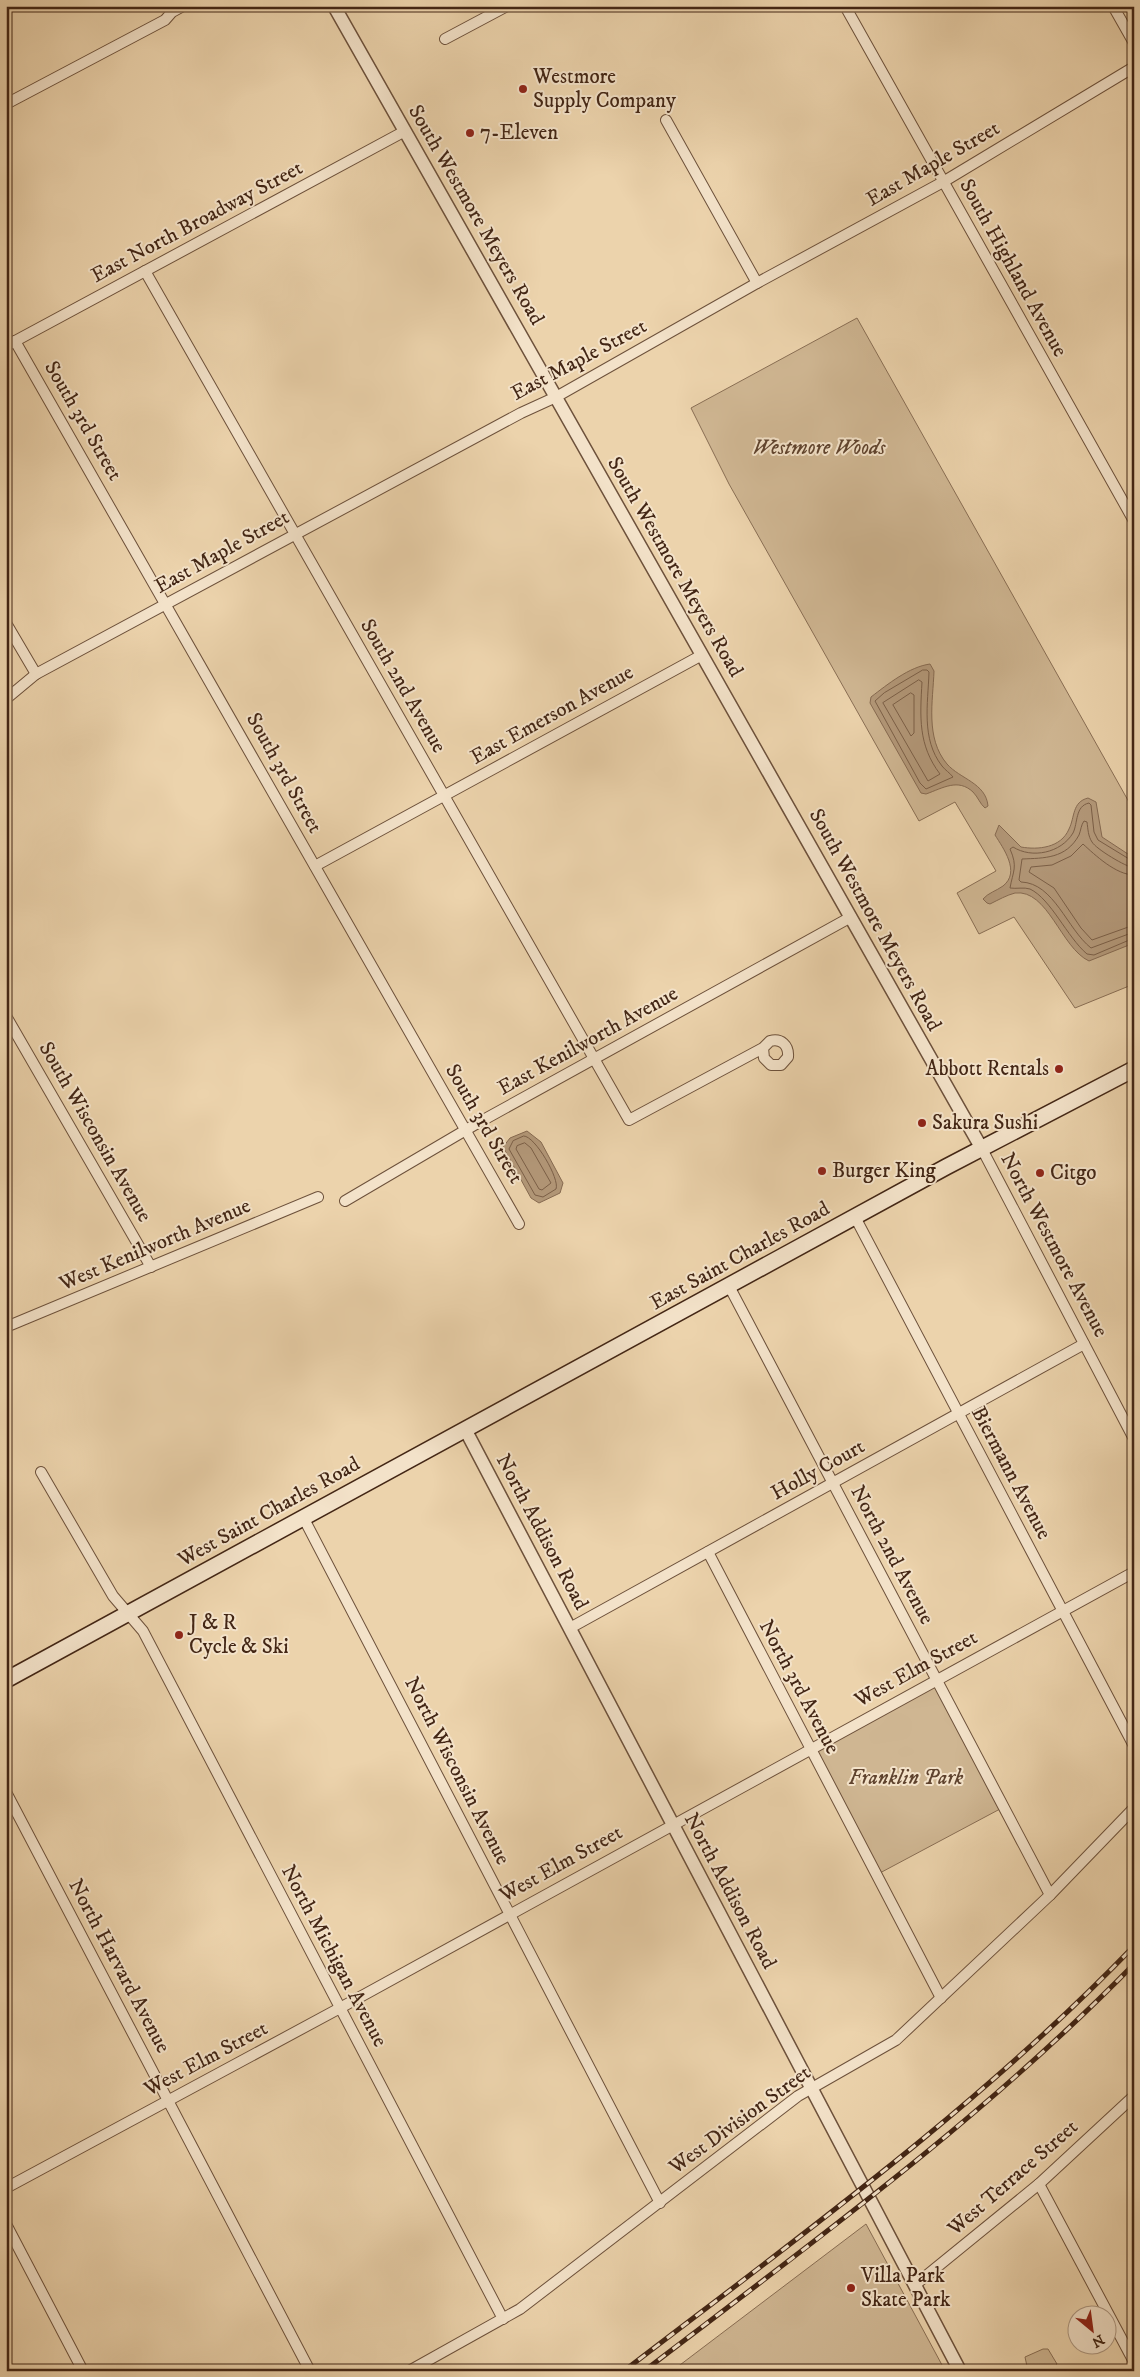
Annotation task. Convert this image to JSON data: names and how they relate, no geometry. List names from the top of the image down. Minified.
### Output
{"streets":{"main road":["East Saint Charles Road","West Saint Charles Road"],"street":["East Maple Street","South Westmore Meyers Road","East North Broadway Street","South Highland Avenue","South 3rd Street","South 2nd Avenue","East Emerson Avenue","East Kenilworth Avenue","South Wisconsin Avenue","West Kenilworth Avenue","North Westmore Avenue","Holly Court","Biermann Avenue","North Addison Road","North 2nd Avenue","West Elm Street","North 3rd Avenue","North Wisconsin Avenue","North Michigan Avenue","North Harvard Avenue","West Division Street","West Terrace Street"]},"crossings":[["East Maple Street","South Westmore Meyers Road"],["East Maple Street","South Highland Avenue"],["East Maple Street","South 3rd Street"],["East Maple Street","South 2nd Avenue"],["South Westmore Meyers Road","East North Broadway Street"],["South Westmore Meyers Road","East Emerson Avenue"],["South Westmore Meyers Road","East Kenilworth Avenue"],["South Westmore Meyers Road","North Westmore Avenue"],["South Westmore Meyers Road","East Saint Charles Road"],["East North Broadway Street","South 3rd Street"],["East North Broadway Street","South 2nd Avenue"],["South 3rd Street","East Emerson Avenue"],["South 3rd Street","East Kenilworth Avenue"],["South 2nd Avenue","East Emerson Avenue"],["South 2nd Avenue","East Kenilworth Avenue"],["South Wisconsin Avenue","West Kenilworth Avenue"],["North Westmore Avenue","East Saint Charles Road"],["North Westmore Avenue","Holly Court"],["East Saint Charles Road","Biermann Avenue"],["East Saint Charles Road","West Saint Charles Road"],["East Saint Charles Road","North 2nd Avenue"],["Holly Court","Biermann Avenue"],["Holly Court","North Addison Road"],["Holly Court","North 2nd Avenue"],["Holly Court","North 3rd Avenue"],["Biermann Avenue","West Elm Street"],["West Saint Charles Road","North Addison Road"],["West Saint Charles Road","North Wisconsin Avenue"],["West Saint Charles Road","North Michigan Avenue"],["North Addison Road","West Elm Street"],["North Addison Road","West Division Street"],["North Addison Road","West Terrace Street"],["North 2nd Avenue","West Elm Street"],["North 2nd Avenue","West Division Street"],["West Elm Street","North 3rd Avenue"],["West Elm Street","North Wisconsin Avenue"],["West Elm Street","North Michigan Avenue"],["West Elm Street","North Harvard Avenue"],["North 3rd Avenue","West Division Street"],["North Wisconsin Avenue","West Division Street"],["North Michigan Avenue","West Division Street"]],"parks":["Westmore Woods","Franklin Park"],"places":["Westmore Supply Company","7-Eleven","Abbott Rentals","Sakura Sushi","Burger King","Citgo","J & R Cycle & Ski","Villa Park Skate Park"],"north":"bottom right"}
